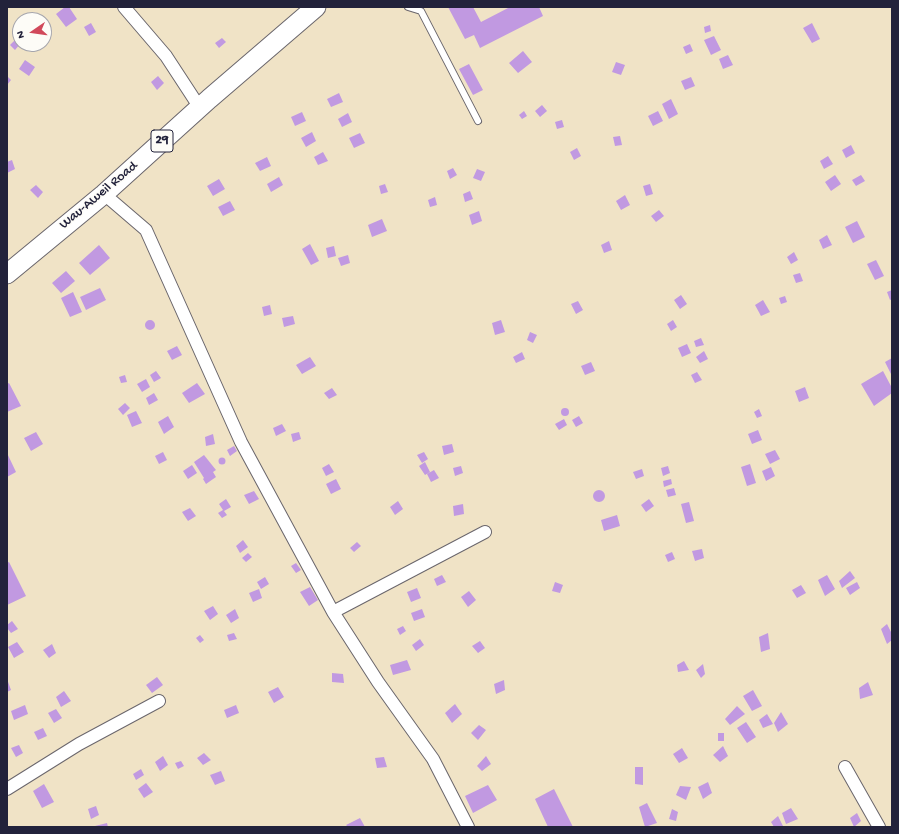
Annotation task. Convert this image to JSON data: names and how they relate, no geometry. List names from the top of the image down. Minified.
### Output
{"streets":{"main road":["29","Wau-Aweil Road"]},"north":"left"}
